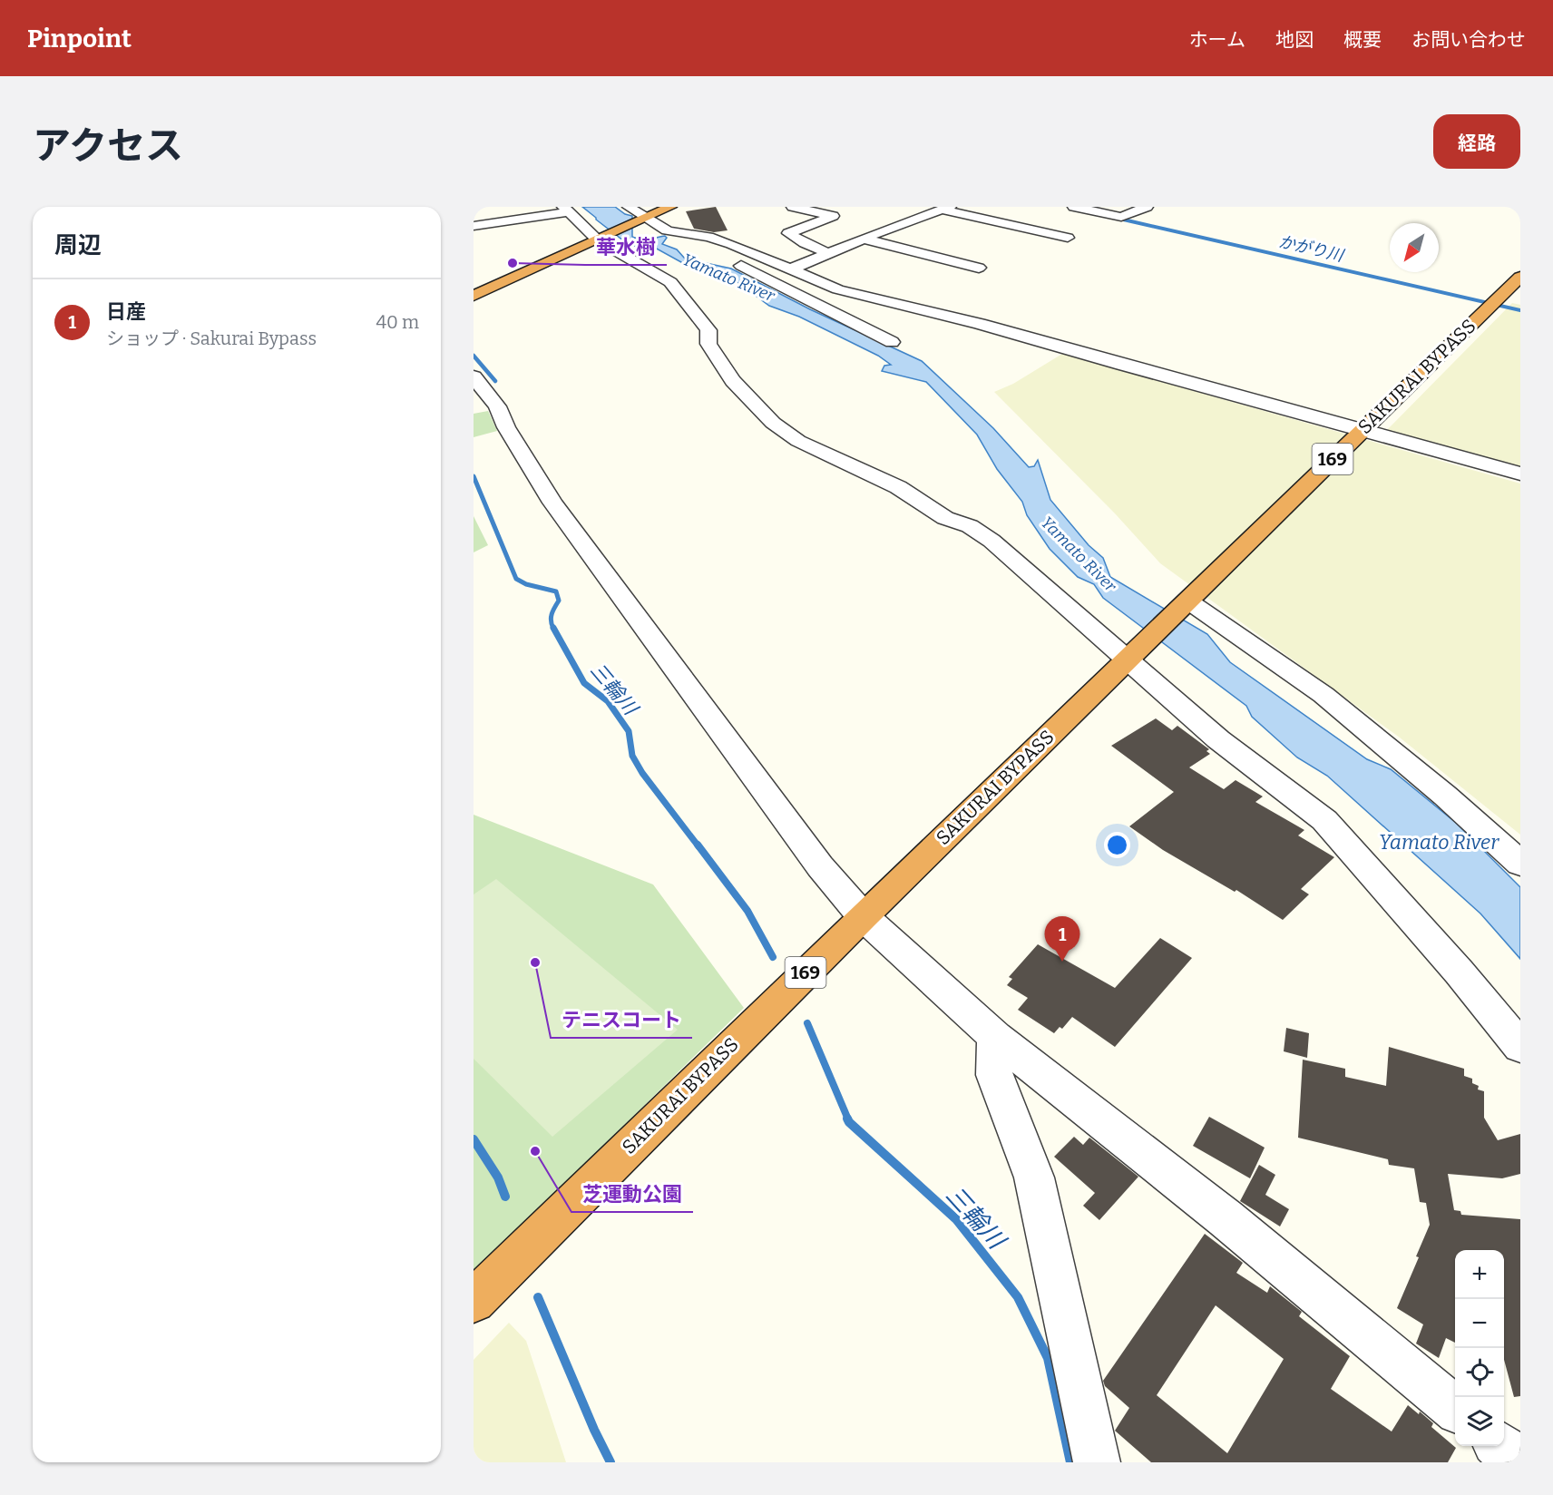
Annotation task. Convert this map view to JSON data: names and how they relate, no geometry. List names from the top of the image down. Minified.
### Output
{"streets":{"highway":["SAKURAI BYPASS","169"]},"water":["かがり川","Yamato River","三輪川"],"places":["華水樹","テニスコート","芝運動公園"],"north":"bottom left","page":{"header":"Pinpoint","nav":["ホーム","地図","概要","お問い合わせ"],"title":"アクセス","buttons":"経路","heading":"周辺","list":[{"mark":"1","name":"日産","note":"ショップ · Sakurai Bypass","value":"40 m"}],"pins":"1","map_buttons":["+","−"]}}
